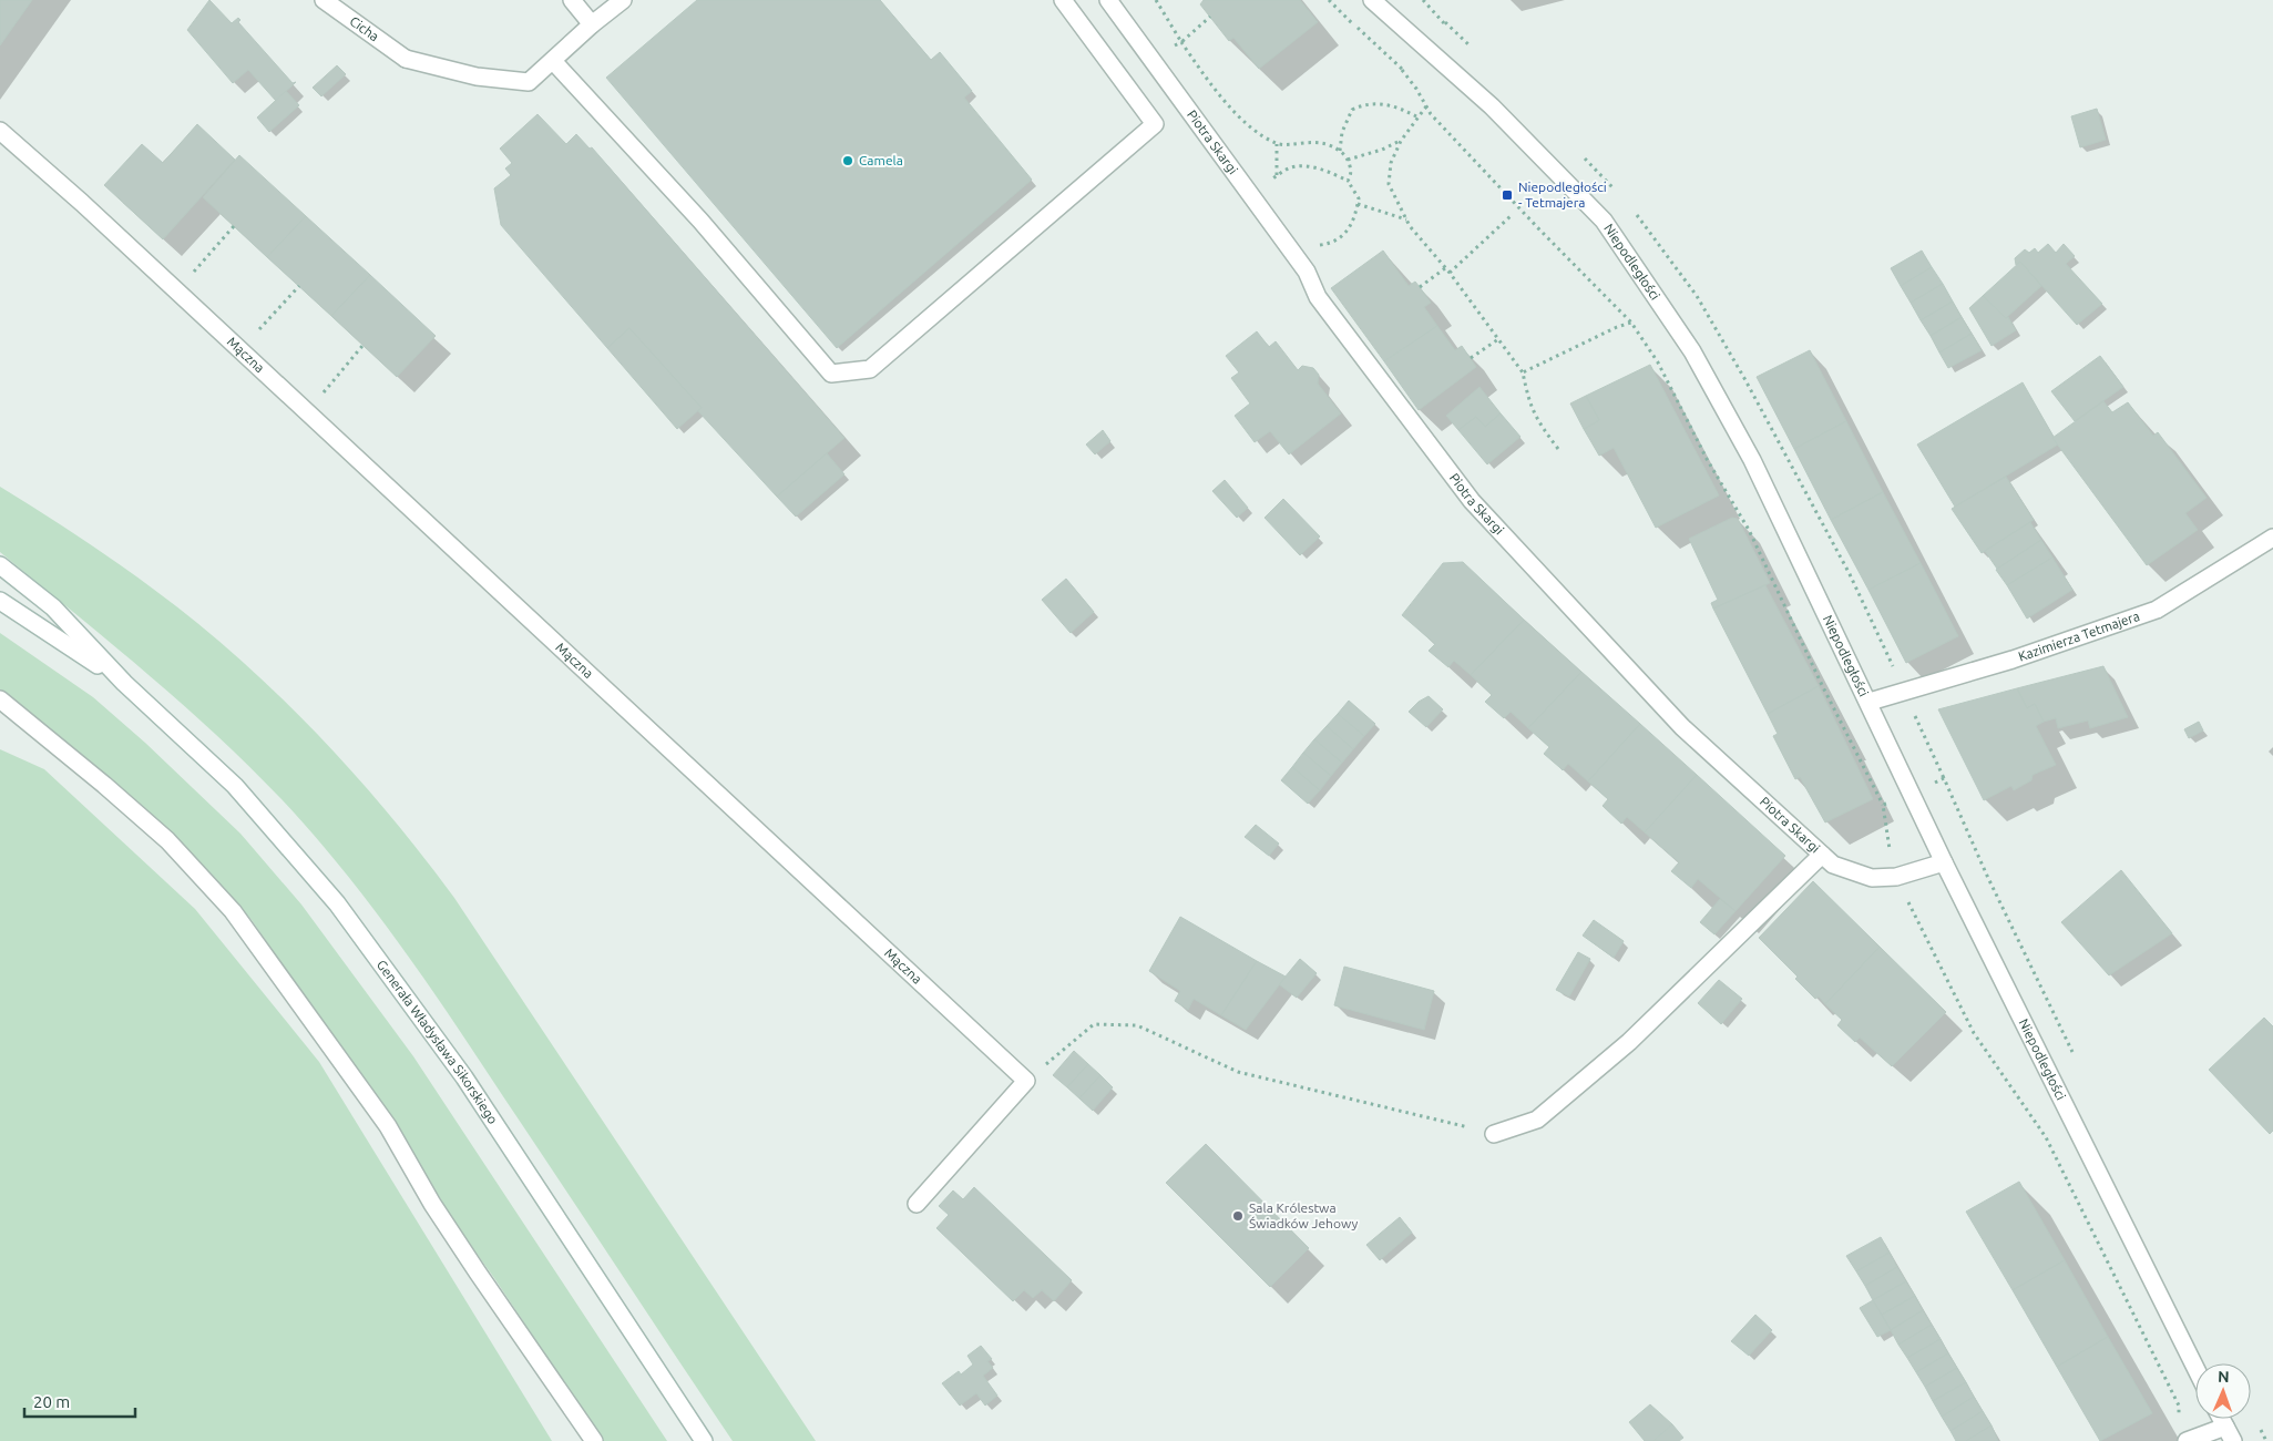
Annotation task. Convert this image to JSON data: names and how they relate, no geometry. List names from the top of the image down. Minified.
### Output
{"streets":{"street":["Cicha","Piotra Skargi","Niepodległości","Mączna","Kazimierza Tetmajera","Generała Władysława Sikorskiego"]},"crossings":[["Piotra Skargi","Niepodległości"],["Niepodległości","Kazimierza Tetmajera"]],"places":{"other":["Camela","Sala Królestwa Świadków Jehowy"],"transit":["Niepodległości - Tetmajera"]},"scale_bar":"20 m","north":"top"}
